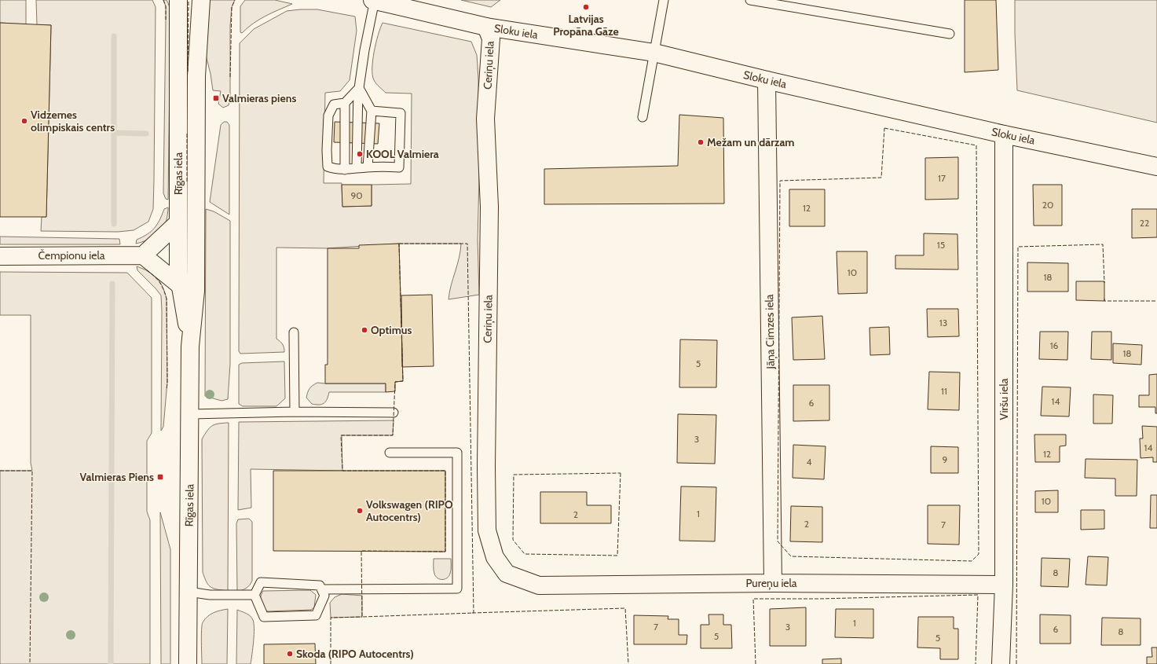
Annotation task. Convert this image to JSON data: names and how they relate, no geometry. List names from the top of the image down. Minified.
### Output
{"streets":{"street":["Sloku iela","Ceriņu iela","Rīgas iela","Čempionu iela","Jāņa Cimzes iela","Viršu iela","Pureņu iela"]},"crossings":[["Sloku iela","Ceriņu iela"],["Sloku iela","Jāņa Cimzes iela"],["Sloku iela","Viršu iela"],["Ceriņu iela","Pureņu iela"],["Jāņa Cimzes iela","Pureņu iela"],["Viršu iela","Pureņu iela"]],"places":{"other":["Latvijas Propāna Gāze","Vidzemes olimpiskais centrs","Mežam un dārzam","KOOL Valmiera","Optimus","Volkswagen (RIPO Autocentrs)","Skoda (RIPO Autocentrs)"],"transit":["Valmieras piens","Valmieras Piens"]},"house_numbers":["17","90","20","12","22","15","10","18","13","16","18","5","11","14","6","3","14","12","9","4","10","1","2","2","7","8","1","7","3","6","8","5","5"]}
